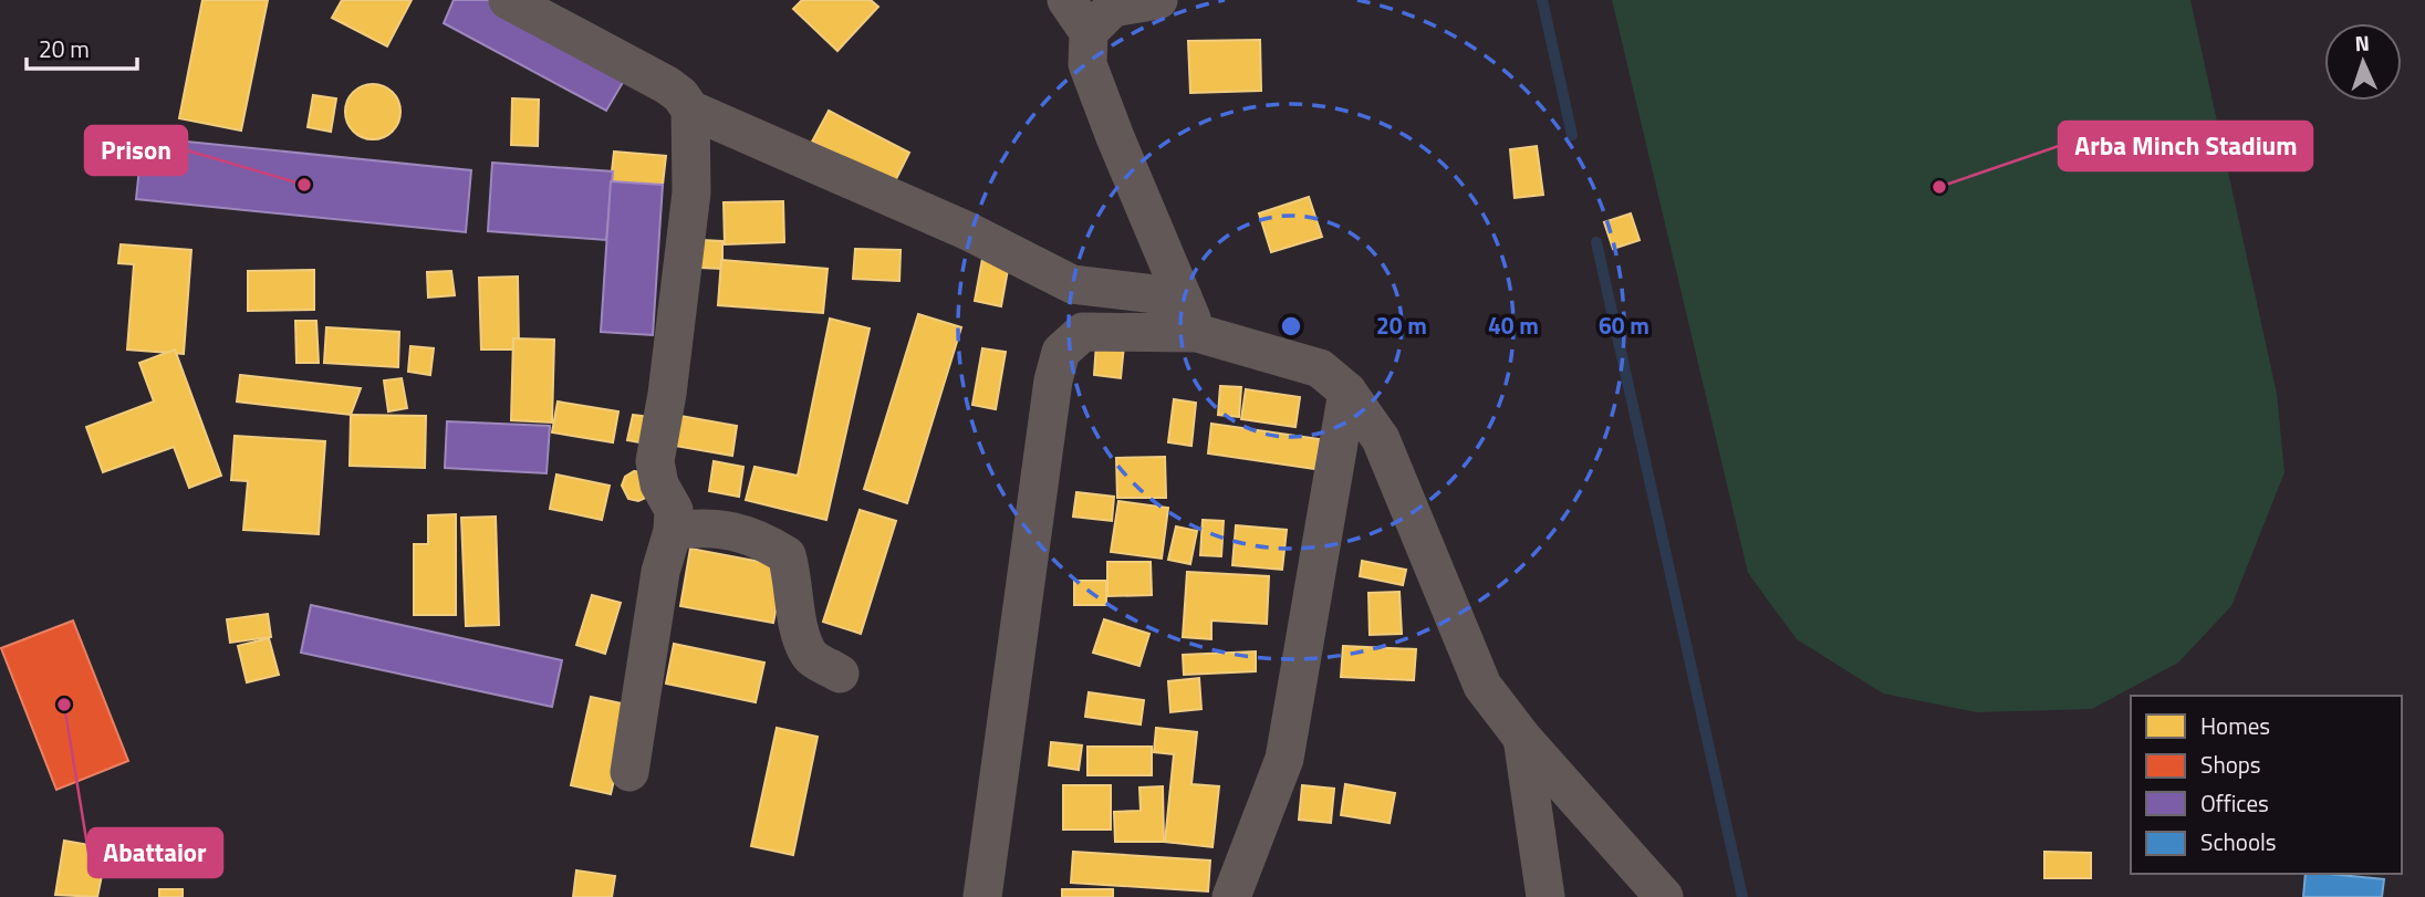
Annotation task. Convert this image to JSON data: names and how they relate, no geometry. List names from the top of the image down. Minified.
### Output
{"places":["Prison","Arba Minch Stadium","Abattaior"],"legend":["Homes","Shops","Offices","Schools"],"scale_bar":"20 m","north":"top","rings":["20 m","40 m","60 m"]}
